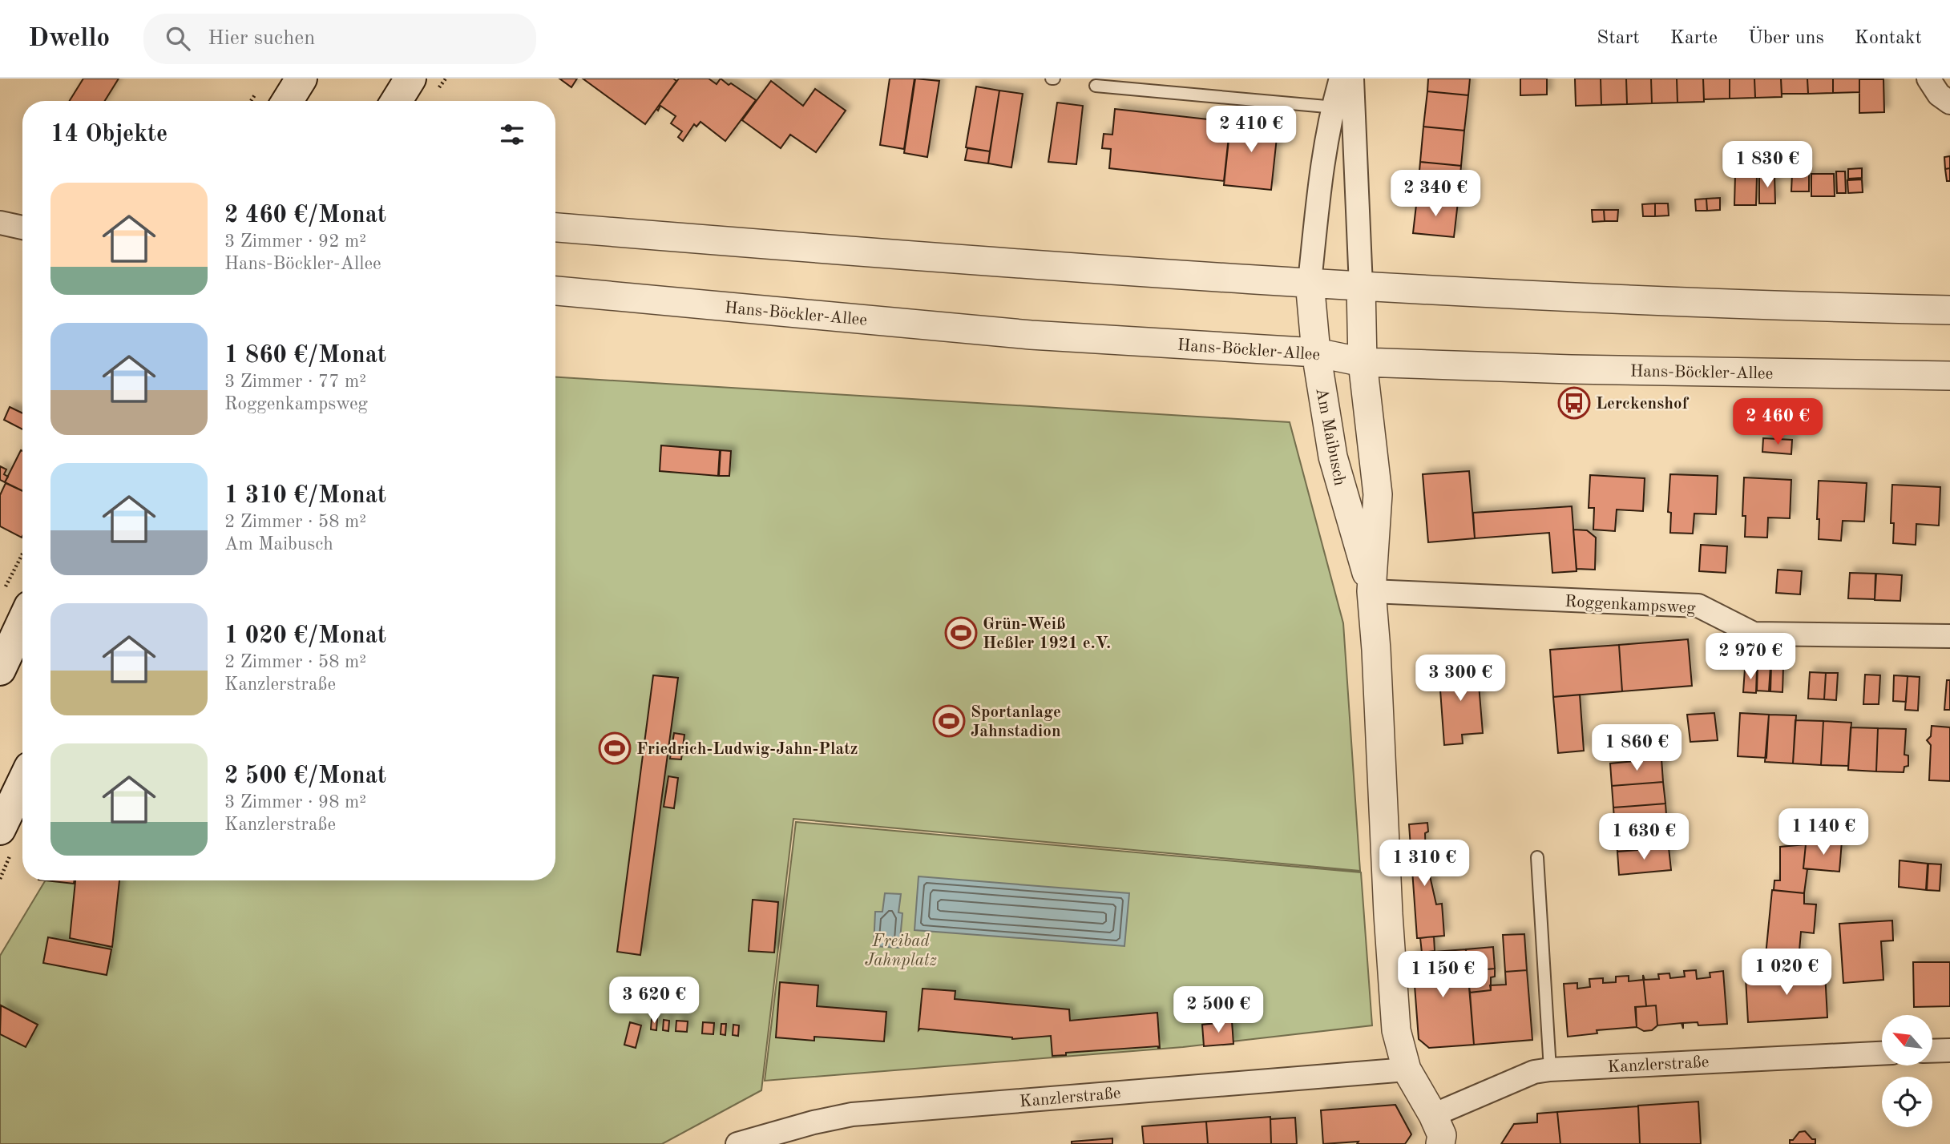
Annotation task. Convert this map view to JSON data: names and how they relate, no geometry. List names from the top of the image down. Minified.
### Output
{"streets":{"street":["Hans-Böckler-Allee","Am Maibusch","Roggenkampsweg","Kanzlerstraße"]},"crossings":[["Hans-Böckler-Allee","Am Maibusch"],["Am Maibusch","Roggenkampsweg"],["Am Maibusch","Kanzlerstraße"]],"parks":["Freibad Jahnplatz"],"places":{"bus stop":["Lerckenshof"],"sports":["Grün-Weiß Heßler 1921 e.V.","Sportanlage Jahnstadion","Friedrich-Ludwig-Jahn-Platz"]},"north":"top left","page":{"header":"Dwello","search":"Hier suchen","nav":["Start","Karte","Über uns","Kontakt"],"heading":"14 Objekte","price":["2 410 €","1 830 €","2 340 €","2 460 €","2 970 €","3 300 €","1 860 €","1 140 €","1 630 €","1 310 €","1 020 €","1 150 €","3 620 €","2 500 €"],"list":[{"name":"2 460 €/Monat","note":"3 Zimmer · 92 m² · Hans-Böckler-Allee"},{"name":"1 860 €/Monat","note":"3 Zimmer · 77 m² · Roggenkampsweg"},{"name":"1 310 €/Monat","note":"2 Zimmer · 58 m² · Am Maibusch"},{"name":"1 020 €/Monat","note":"2 Zimmer · 58 m² · Kanzlerstraße"},{"name":"2 500 €/Monat","note":"3 Zimmer · 98 m² · Kanzlerstraße"}]}}
